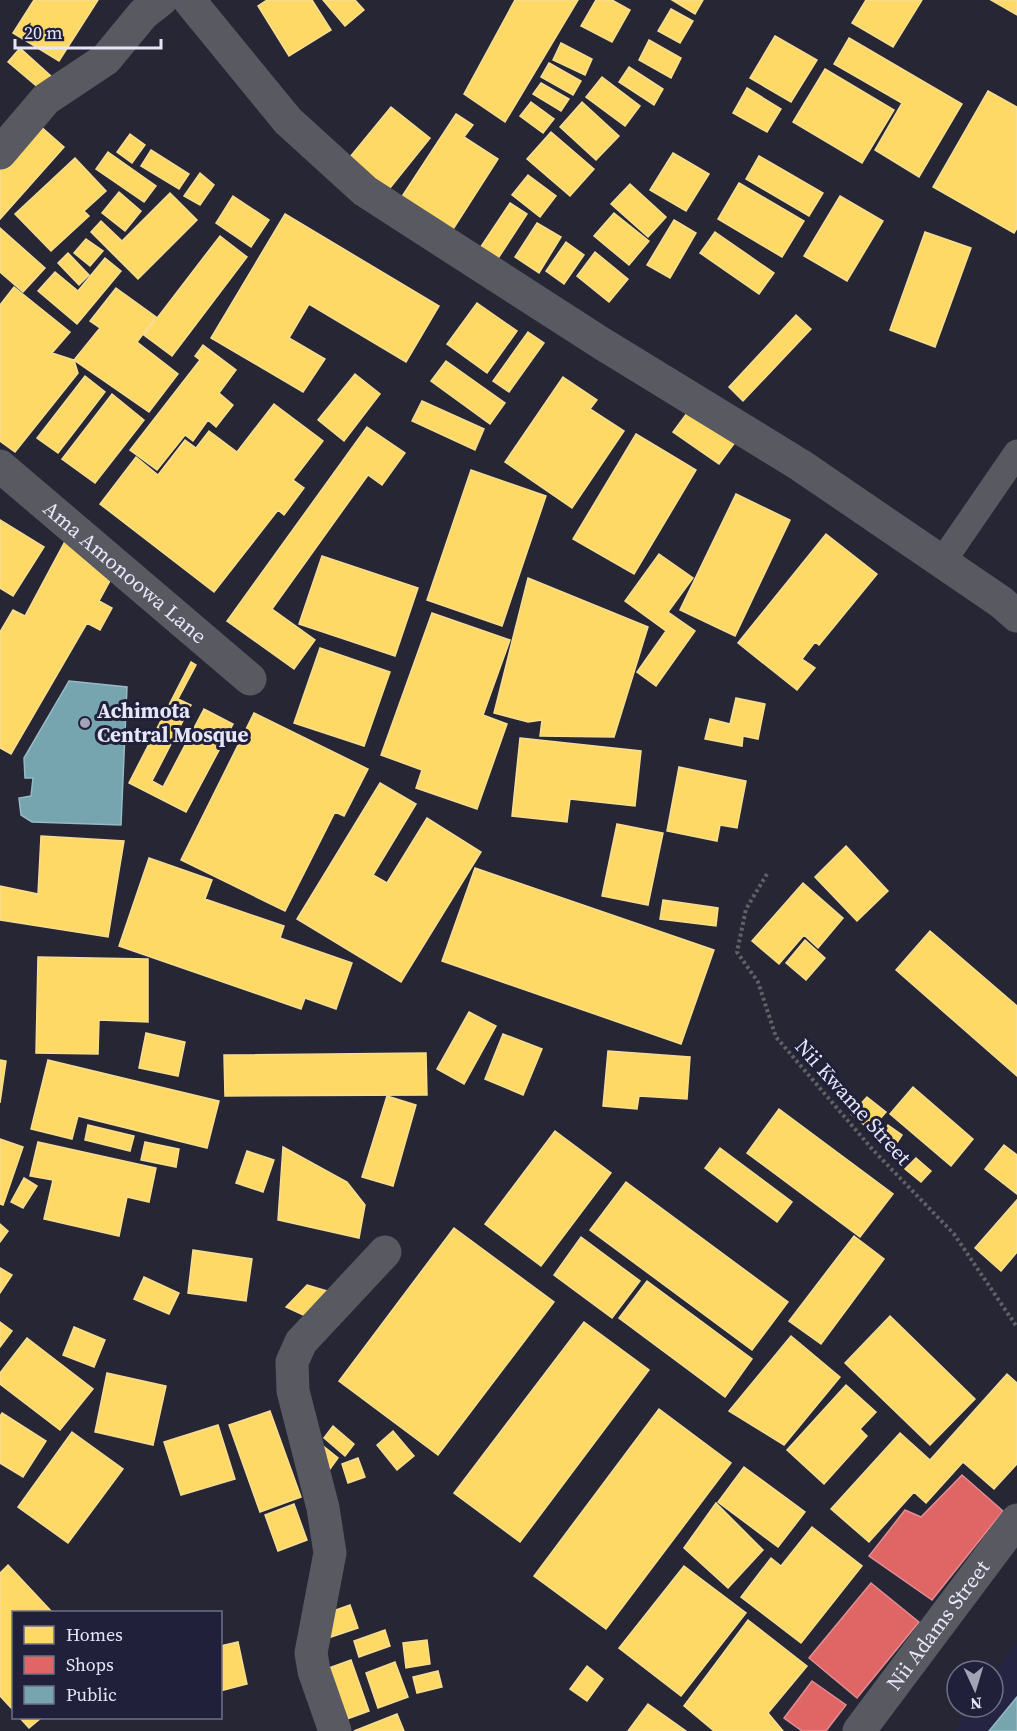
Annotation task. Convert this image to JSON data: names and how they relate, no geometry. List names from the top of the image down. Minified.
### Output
{"streets":{"street":["Ama Amonoowa Lane","Nii Adams Street"],"path":["Nii Kwame Street"]},"places":["Achimota Central Mosque"],"legend":["Homes","Shops","Public"],"scale_bar":"20 m","north":"bottom"}
